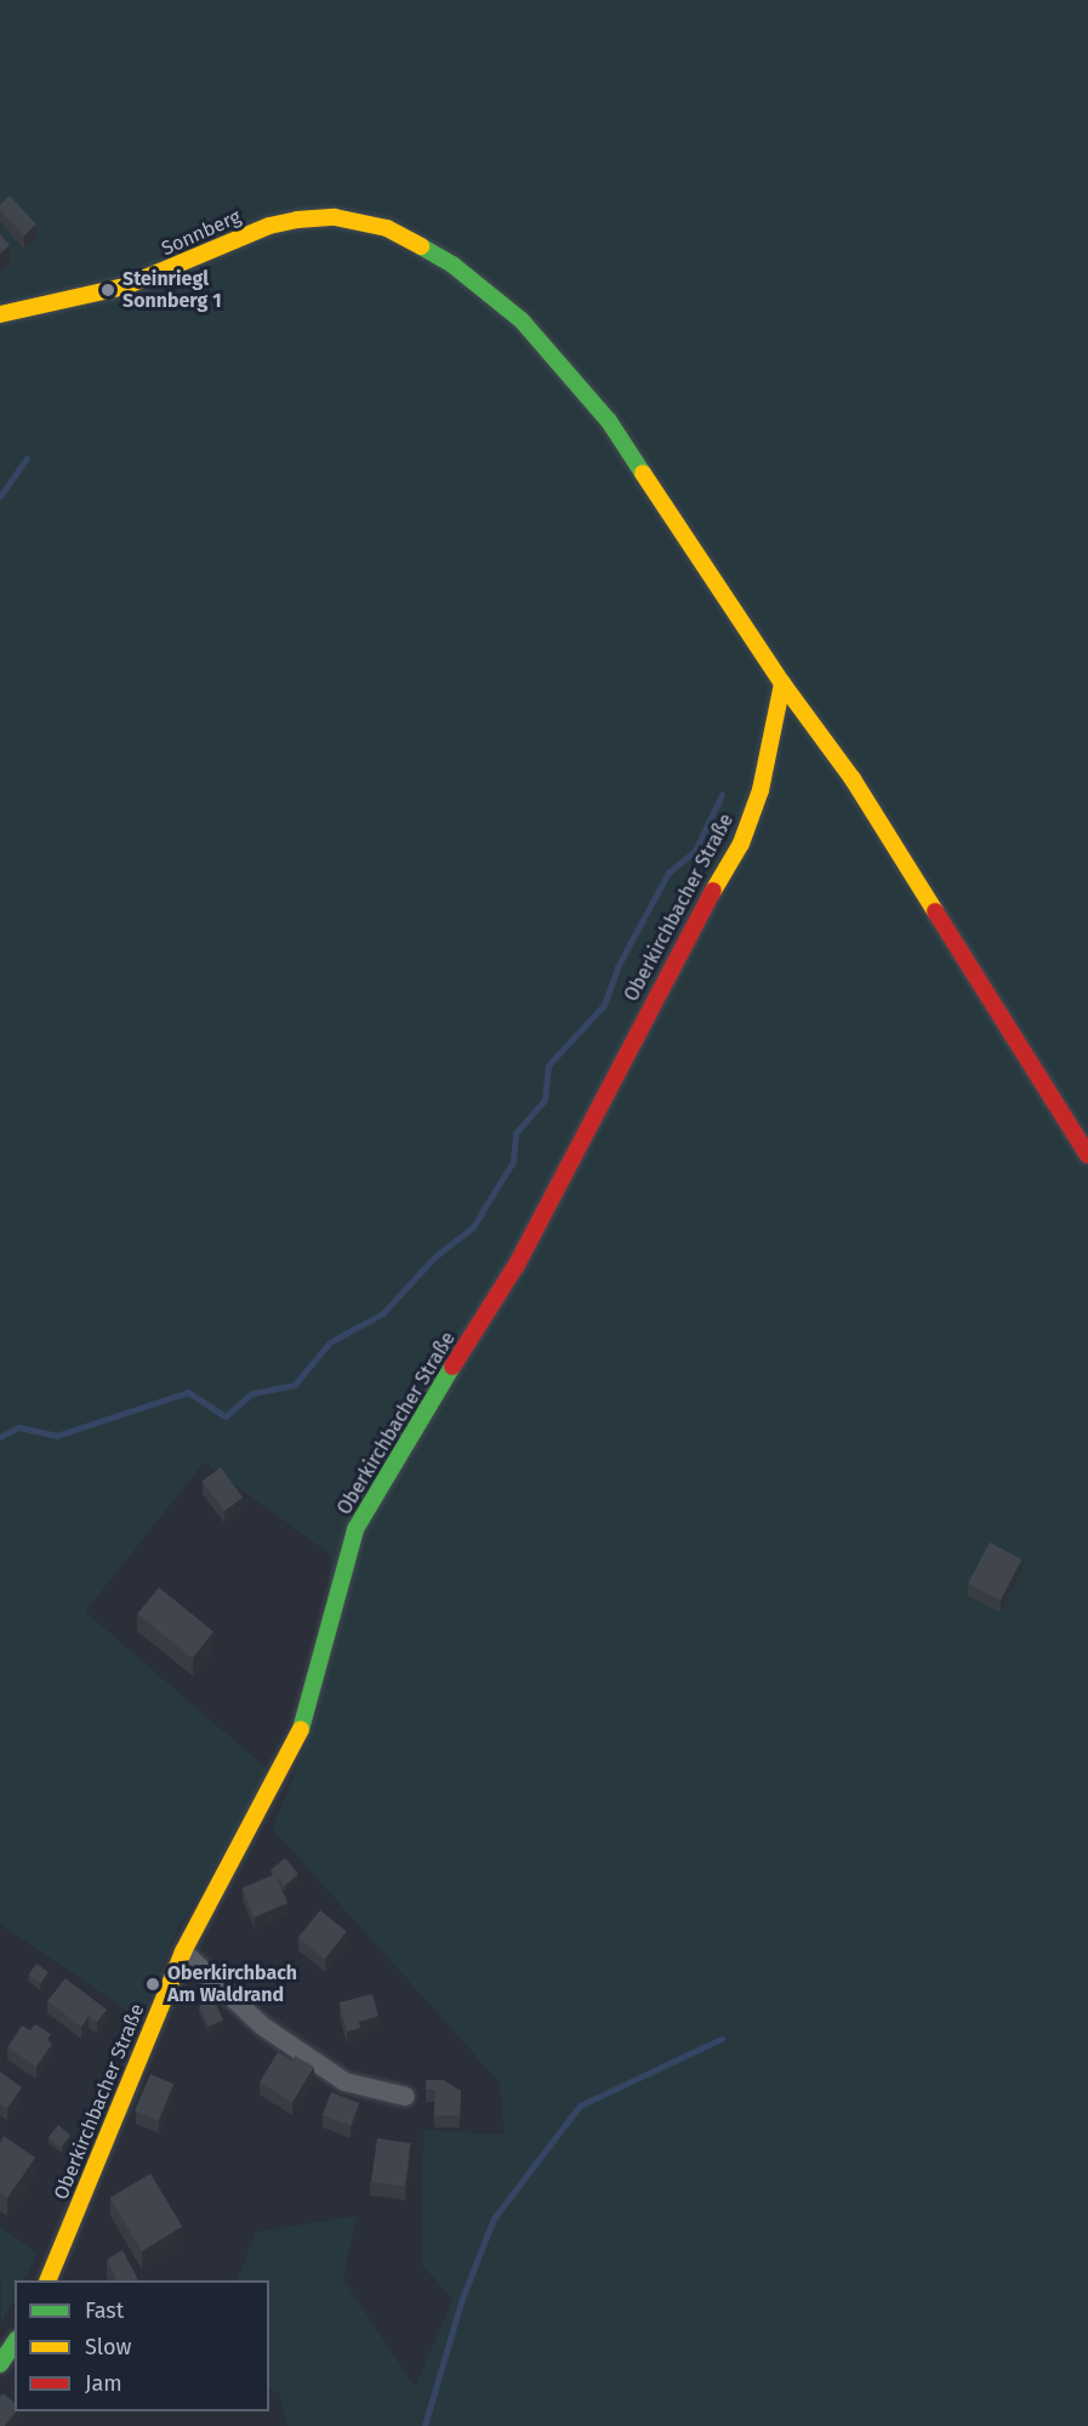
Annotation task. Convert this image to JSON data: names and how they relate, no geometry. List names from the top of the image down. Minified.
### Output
{"streets":{"street":["Sonnberg","Oberkirchbacher Straße"]},"crossings":[["Sonnberg","Oberkirchbacher Straße"]],"places":["Steinriegl Sonnberg 1","Oberkirchbach Am Waldrand"],"legend":["Fast","Slow","Jam"]}
